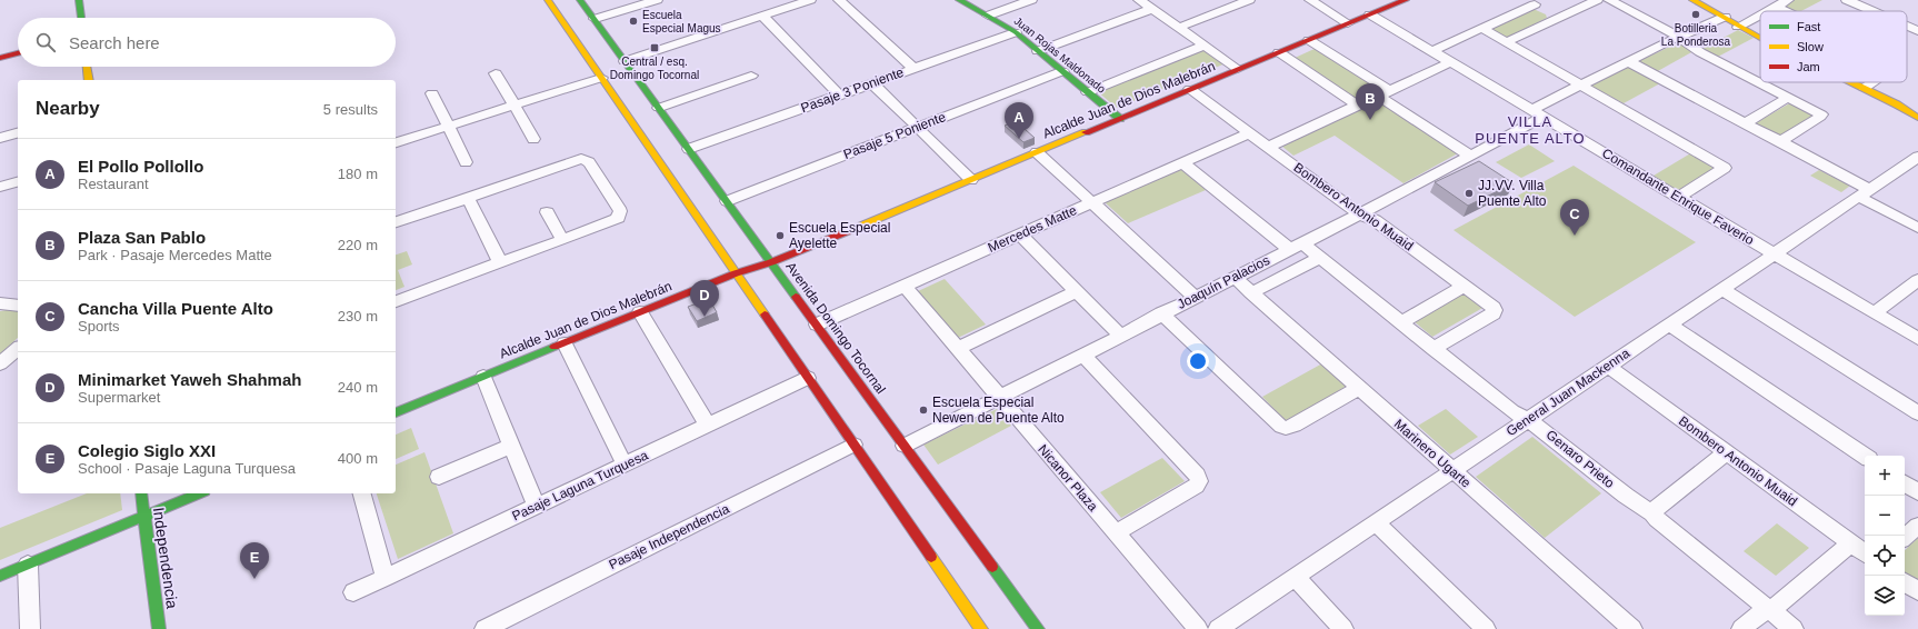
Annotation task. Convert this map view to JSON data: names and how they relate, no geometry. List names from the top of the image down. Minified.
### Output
{"streets":{"street":["Juan Rojas Maldonado","Pasaje 3 Poniente","Alcalde Juan de Dios Malebrán","Pasaje 5 Poniente","Comandante Enrique Faverio","Bombero Antonio Muaid","Mercedes Matte","Joaquín Palacios","Avenida Domingo Tocornal","General Juan Mackenna","Marinero Ugarte","Genaro Prieto","Nicanor Plaza","Pasaje Laguna Turquesa","Pasaje Independencia","Independencia"]},"crossings":[["Juan Rojas Maldonado","Pasaje 3 Poniente"],["Juan Rojas Maldonado","Alcalde Juan de Dios Malebrán"],["Juan Rojas Maldonado","Pasaje 5 Poniente"],["Pasaje 3 Poniente","Avenida Domingo Tocornal"],["Alcalde Juan de Dios Malebrán","Comandante Enrique Faverio"],["Alcalde Juan de Dios Malebrán","Bombero Antonio Muaid"],["Alcalde Juan de Dios Malebrán","Avenida Domingo Tocornal"],["Pasaje 5 Poniente","Avenida Domingo Tocornal"],["Comandante Enrique Faverio","Joaquín Palacios"],["Comandante Enrique Faverio","General Juan Mackenna"],["Bombero Antonio Muaid","Mercedes Matte"],["Bombero Antonio Muaid","Joaquín Palacios"],["Bombero Antonio Muaid","General Juan Mackenna"],["Bombero Antonio Muaid","Genaro Prieto"],["Mercedes Matte","Avenida Domingo Tocornal"],["Mercedes Matte","Genaro Prieto"],["Mercedes Matte","Nicanor Plaza"],["Joaquín Palacios","Avenida Domingo Tocornal"],["Joaquín Palacios","Marinero Ugarte"],["Joaquín Palacios","Genaro Prieto"],["Joaquín Palacios","Nicanor Plaza"],["Avenida Domingo Tocornal","Pasaje Laguna Turquesa"],["Avenida Domingo Tocornal","Pasaje Independencia"],["General Juan Mackenna","Marinero Ugarte"],["General Juan Mackenna","Genaro Prieto"]],"districts":["VILLA PUENTE ALTO"],"places":{"other":["Botilleria La Ponderosa","Escuela Especial Magus","JJ.VV. Villa Puente Alto","Escuela Especial Ayelette","Escuela Especial Newen de Puente Alto"],"transit":["Central / esq. Domingo Tocornal"]},"legend":["Fast","Slow","Jam"],"page":{"search":"Search here","heading":["Nearby","5 results"],"pins":["B","A","C","D","E"],"list":[{"mark":"A","name":"El Pollo Pollollo","note":"Restaurant","value":"180 m"},{"mark":"B","name":"Plaza San Pablo","note":"Park · Pasaje Mercedes Matte","value":"220 m"},{"mark":"C","name":"Cancha Villa Puente Alto","note":"Sports","value":"230 m"},{"mark":"D","name":"Minimarket Yaweh Shahmah","note":"Supermarket","value":"240 m"},{"mark":"E","name":"Colegio Siglo XXI","note":"School · Pasaje Laguna Turquesa","value":"400 m"}],"map_buttons":["+","−"]}}
